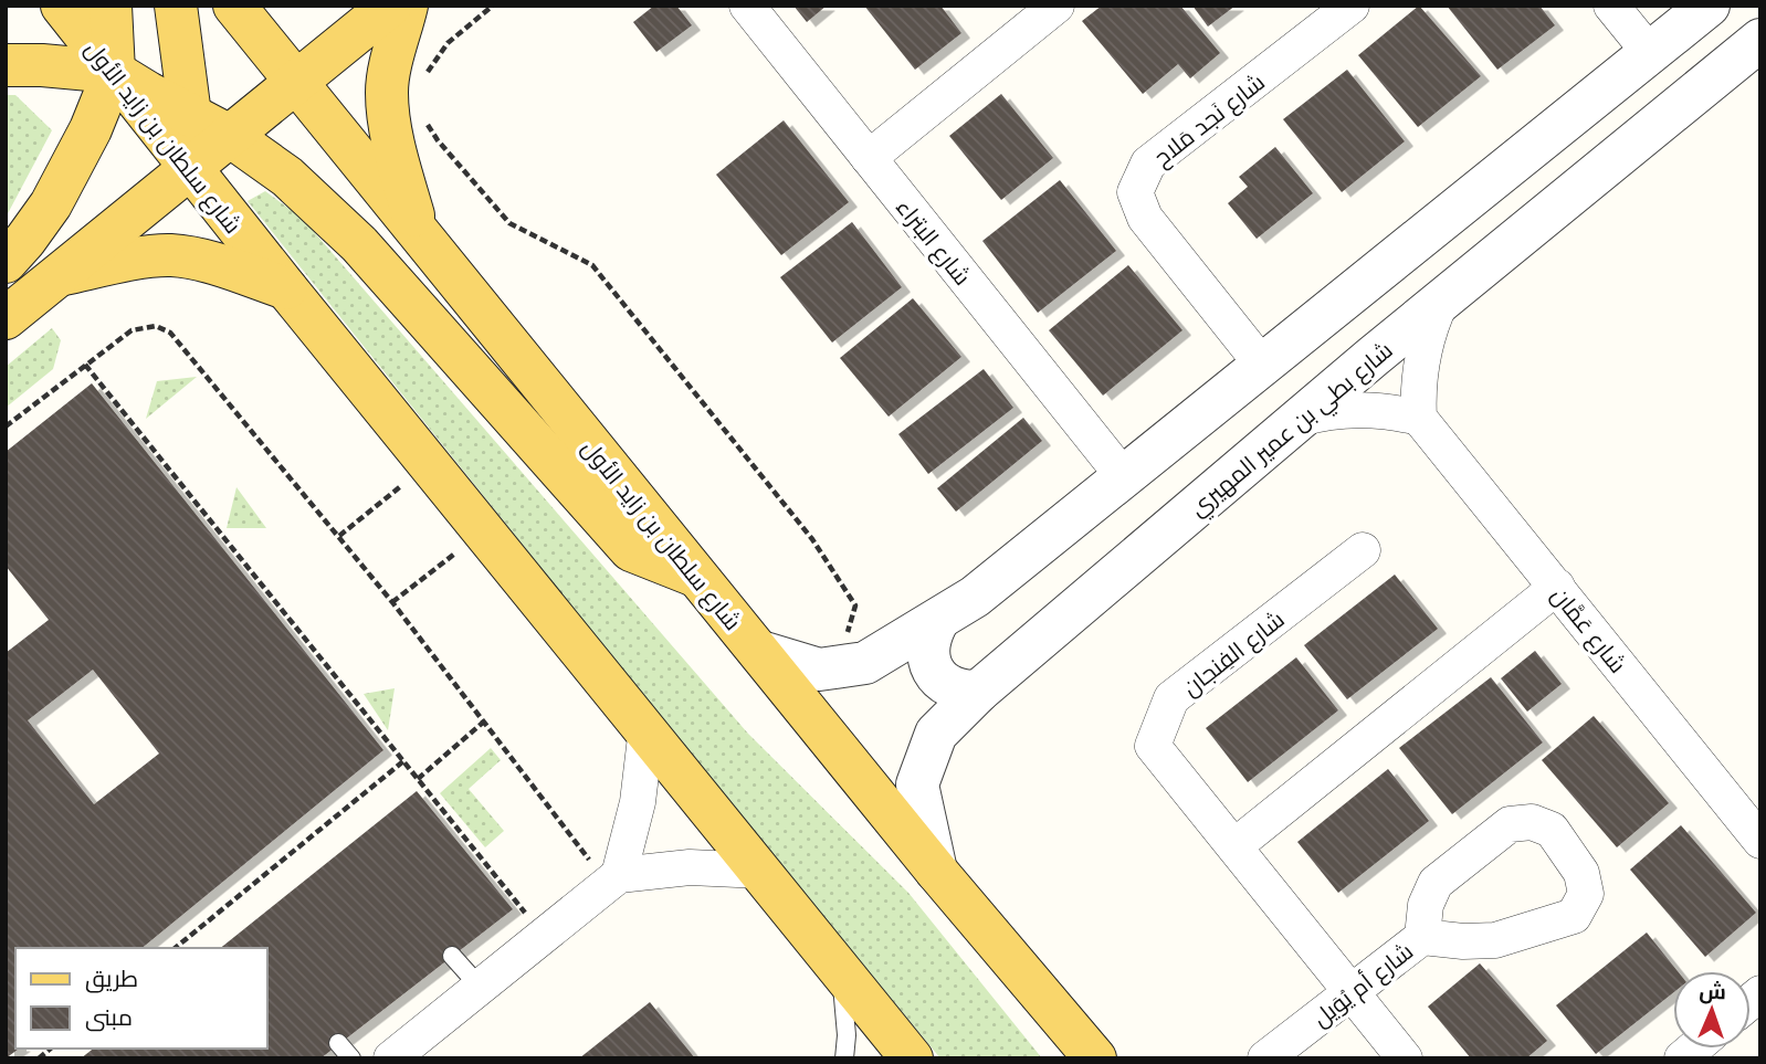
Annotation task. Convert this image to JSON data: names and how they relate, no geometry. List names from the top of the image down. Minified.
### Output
{"streets":{"main road":["شارع سلطان بن زايد الأول"],"street":["شارع نَجد مَلاح","شارع البتراء","شارع بطي بن عمير المهيري","شارع عَمَّان","شارع الفِنجان","شارع أم يُوَيل"]},"crossings":[["شارع سلطان بن زايد الأول","شارع بطي بن عمير المهيري"],["شارع الفِنجان","شارع أم يُوَيل"]],"legend":["طريق","مبنى"],"north":"top"}
